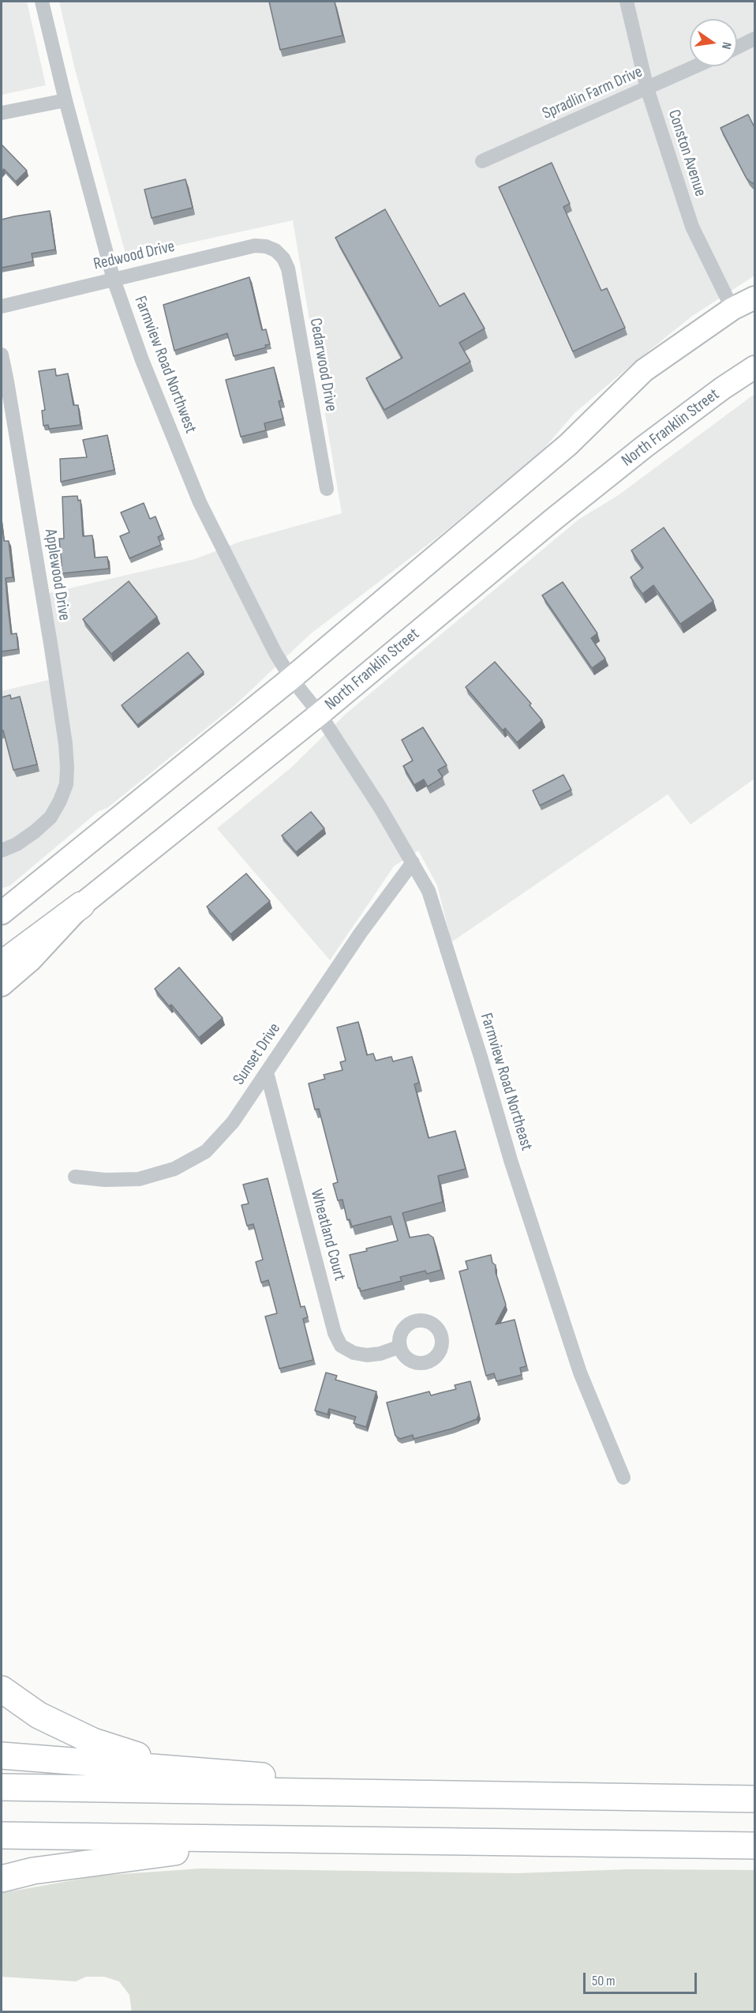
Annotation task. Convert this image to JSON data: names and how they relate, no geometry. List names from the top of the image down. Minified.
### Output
{"streets":{"main road":["North Franklin Street"],"street":["Spradlin Farm Drive","Conston Avenue","Redwood Drive","Farmview Road Northwest","Cedarwood Drive","Applewood Drive","Sunset Drive","Farmview Road Northeast","Wheatland Court"]},"crossings":[["Spradlin Farm Drive","Conston Avenue"],["Redwood Drive","Farmview Road Northwest"],["Redwood Drive","Cedarwood Drive"],["Farmview Road Northwest","North Franklin Street"],["Farmview Road Northwest","Farmview Road Northeast"],["North Franklin Street","Farmview Road Northeast"],["Sunset Drive","Farmview Road Northeast"],["Sunset Drive","Wheatland Court"]],"scale_bar":"50 m","north":"right"}
